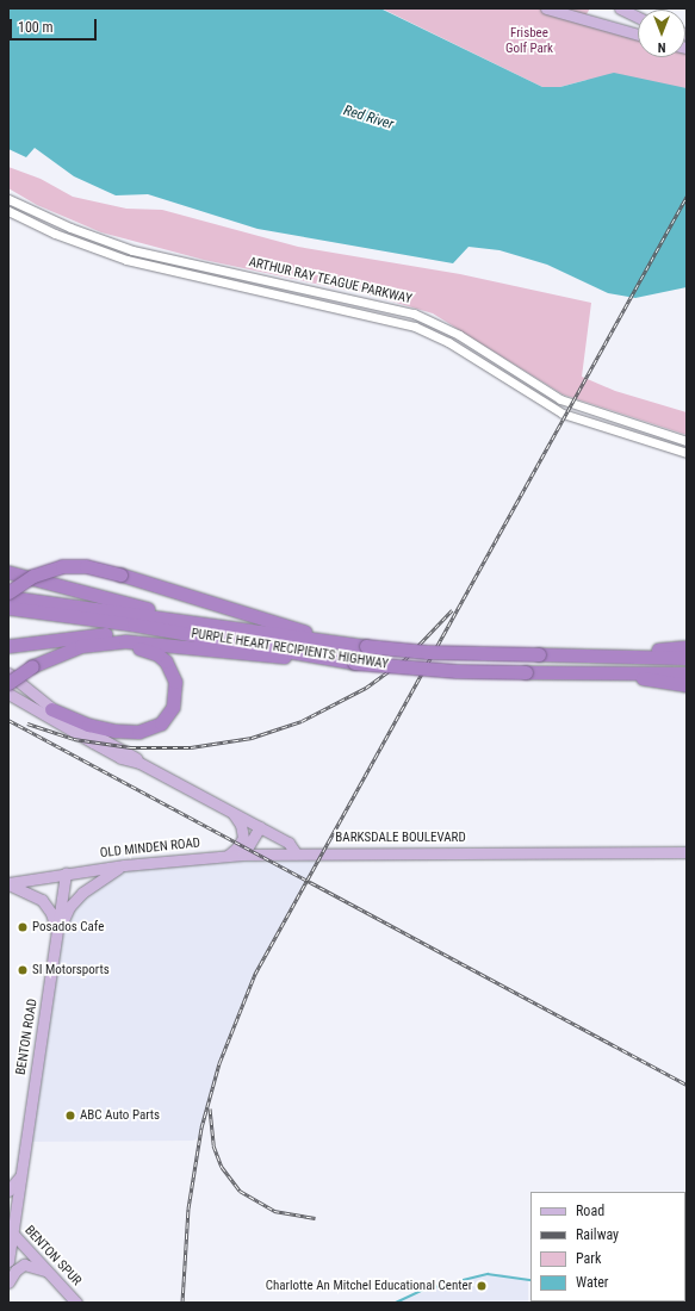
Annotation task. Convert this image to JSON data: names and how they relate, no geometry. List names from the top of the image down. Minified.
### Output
{"streets":{"highway":["PURPLE HEART RECIPIENTS HIGHWAY"],"main road":["BARKSDALE BOULEVARD","OLD MINDEN ROAD","BENTON ROAD","BENTON SPUR"],"street":["ARTHUR RAY TEAGUE PARKWAY"]},"crossings":[["BARKSDALE BOULEVARD","OLD MINDEN ROAD"],["OLD MINDEN ROAD","BENTON ROAD"],["BENTON ROAD","BENTON SPUR"]],"water":["Red River"],"parks":["Frisbee Golf Park"],"places":["Posados Cafe","SI Motorsports","ABC Auto Parts","Charlotte An Mitchel Educational Center"],"legend":["Road","Railway","Park","Water"],"scale_bar":"100 m","north":"bottom"}
